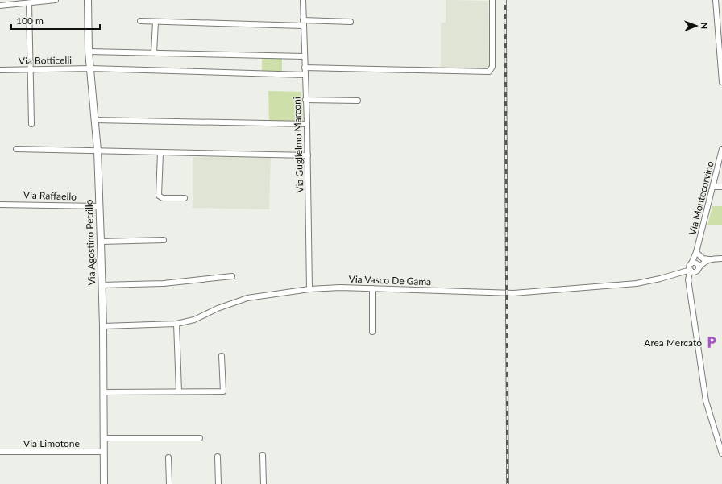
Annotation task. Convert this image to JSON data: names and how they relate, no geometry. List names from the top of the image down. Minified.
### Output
{"streets":{"street":["Via Botticelli","Via Guglielmo Marconi","Via Raffaello","Via Montecorvino","Via Agostino Petrillo","Via Vasco De Gama","Via Limotone"]},"crossings":[["Via Botticelli","Via Guglielmo Marconi"],["Via Botticelli","Via Agostino Petrillo"],["Via Guglielmo Marconi","Via Vasco De Gama"],["Via Raffaello","Via Agostino Petrillo"],["Via Montecorvino","Via Vasco De Gama"],["Via Agostino Petrillo","Via Vasco De Gama"],["Via Agostino Petrillo","Via Limotone"]],"places":{"parking":["Area Mercato"]},"scale_bar":"100 m","north":"right"}
